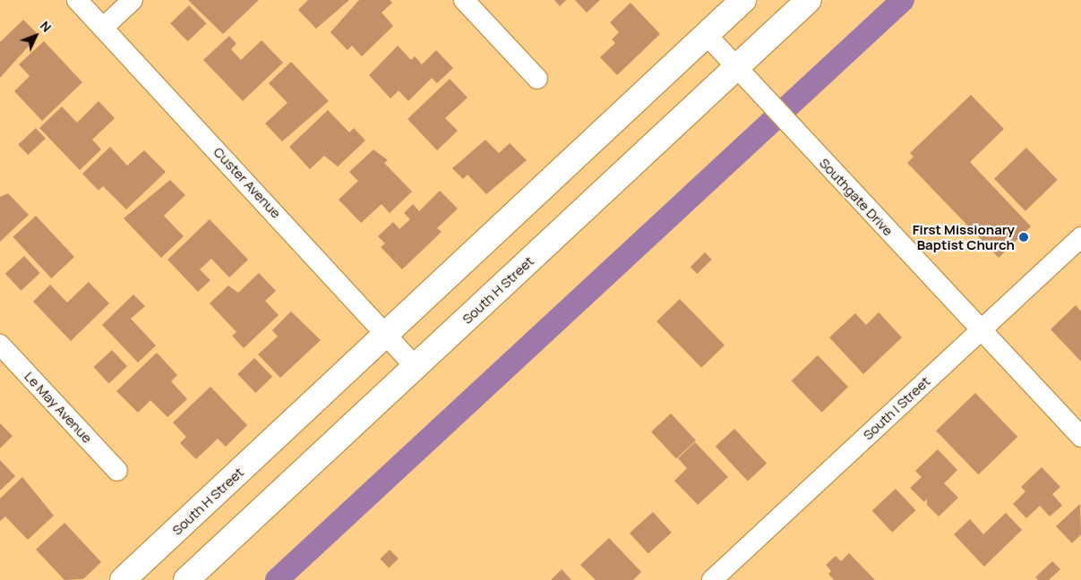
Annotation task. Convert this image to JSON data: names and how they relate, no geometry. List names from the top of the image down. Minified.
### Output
{"streets":{"street":["Custer Avenue","Southgate Drive","South H Street","Le May Avenue","South I Street"]},"crossings":[["Custer Avenue","South H Street"],["Southgate Drive","South H Street"],["Southgate Drive","South I Street"]],"places":["First Missionary Baptist Church"],"north":"top right"}
